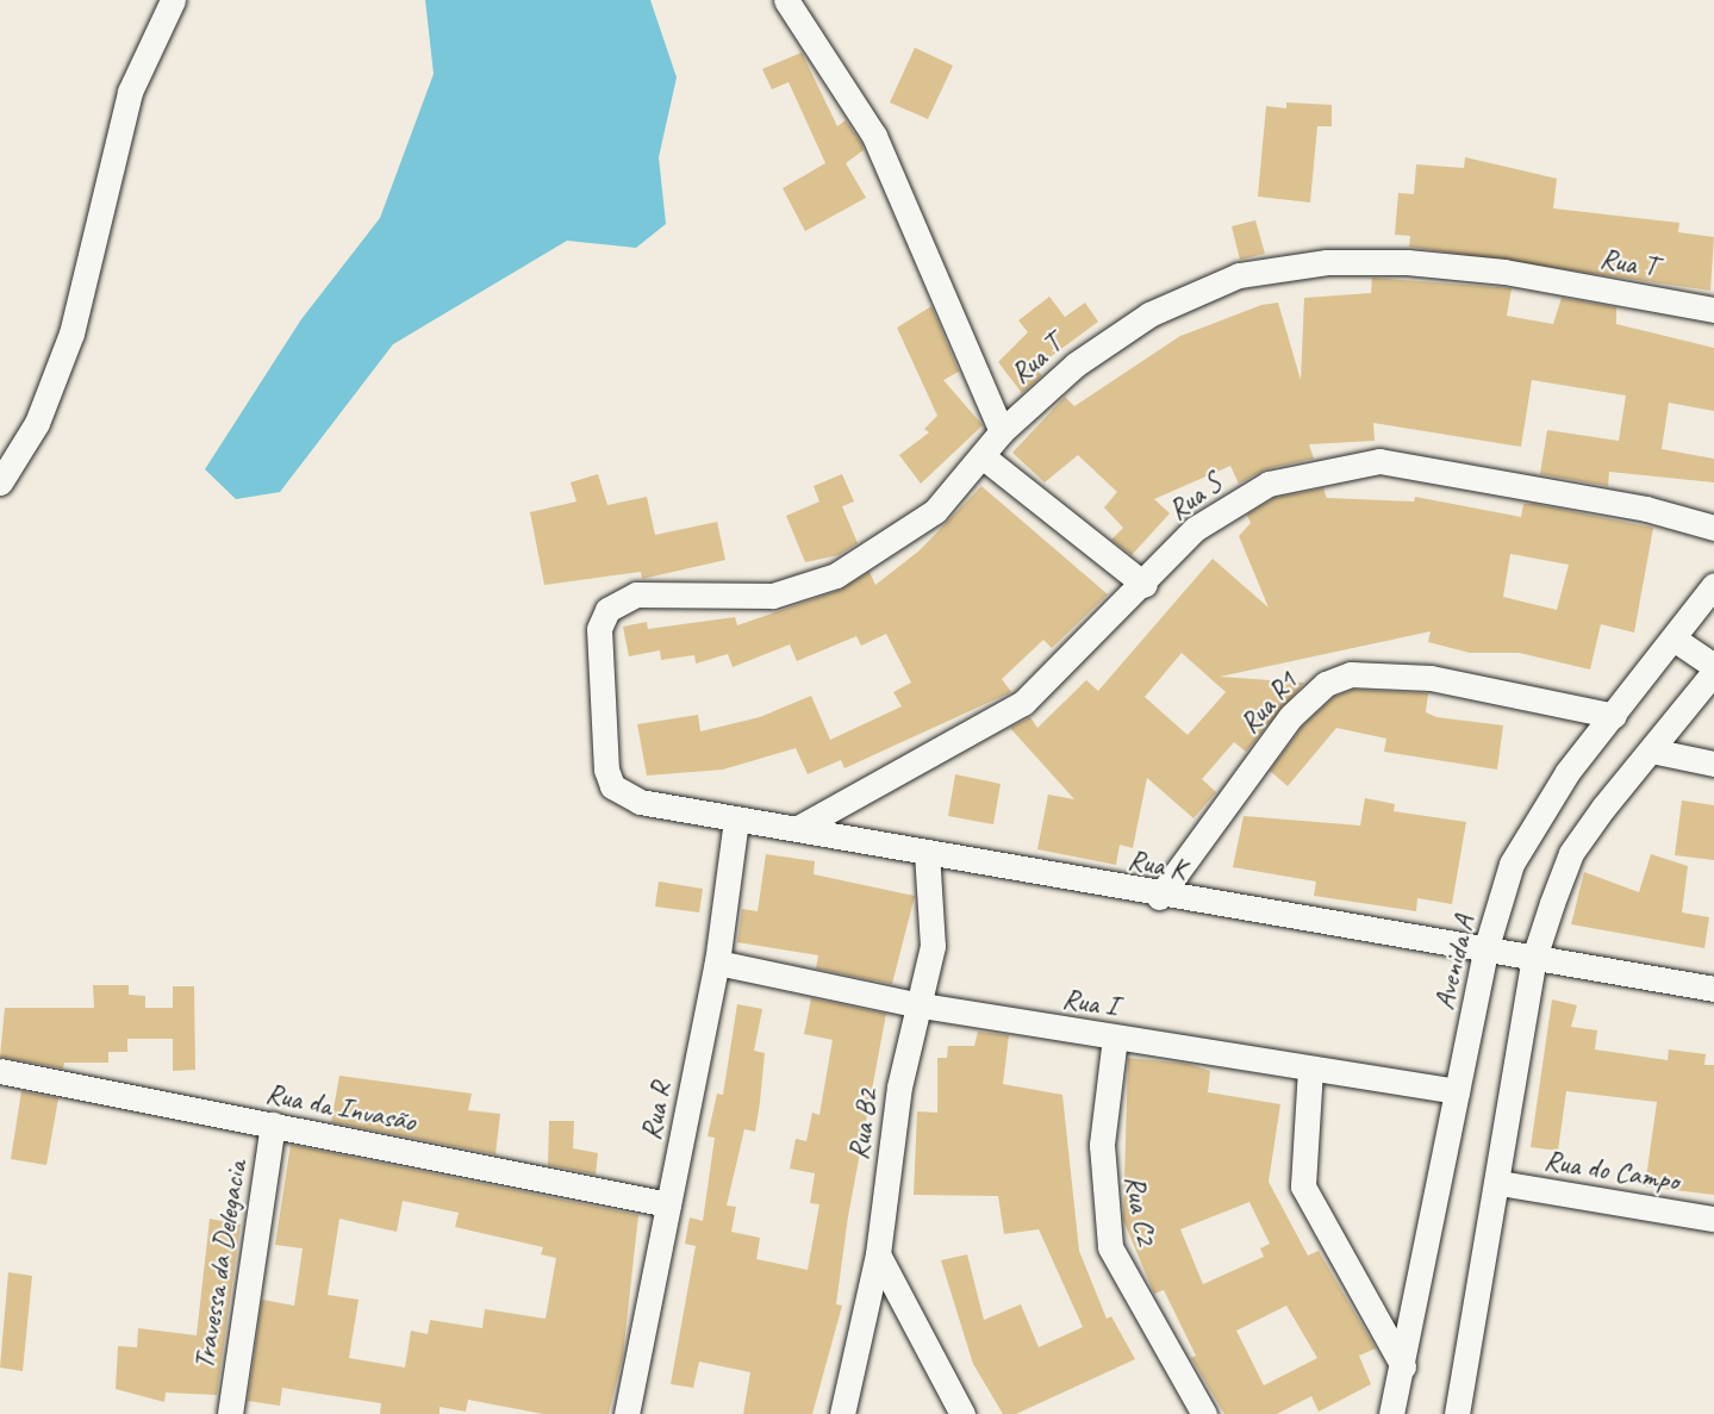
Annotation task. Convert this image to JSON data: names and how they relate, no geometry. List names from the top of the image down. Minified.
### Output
{"streets":{"street":["Rua T","Rua S","Rua R1","Rua K","Avenida A","Rua I","Rua da Invasão","Rua R","Rua B2","Rua do Campo","Rua C2","Travessa da Delegacia"]},"crossings":[["Rua T","Rua K"],["Rua S","Rua K"],["Rua R1","Rua K"],["Rua R1","Avenida A"],["Rua K","Avenida A"],["Rua K","Rua R"],["Rua K","Rua B2"],["Avenida A","Rua I"],["Rua I","Rua R"],["Rua I","Rua B2"],["Rua I","Rua C2"],["Rua da Invasão","Rua R"],["Rua da Invasão","Travessa da Delegacia"]]}
